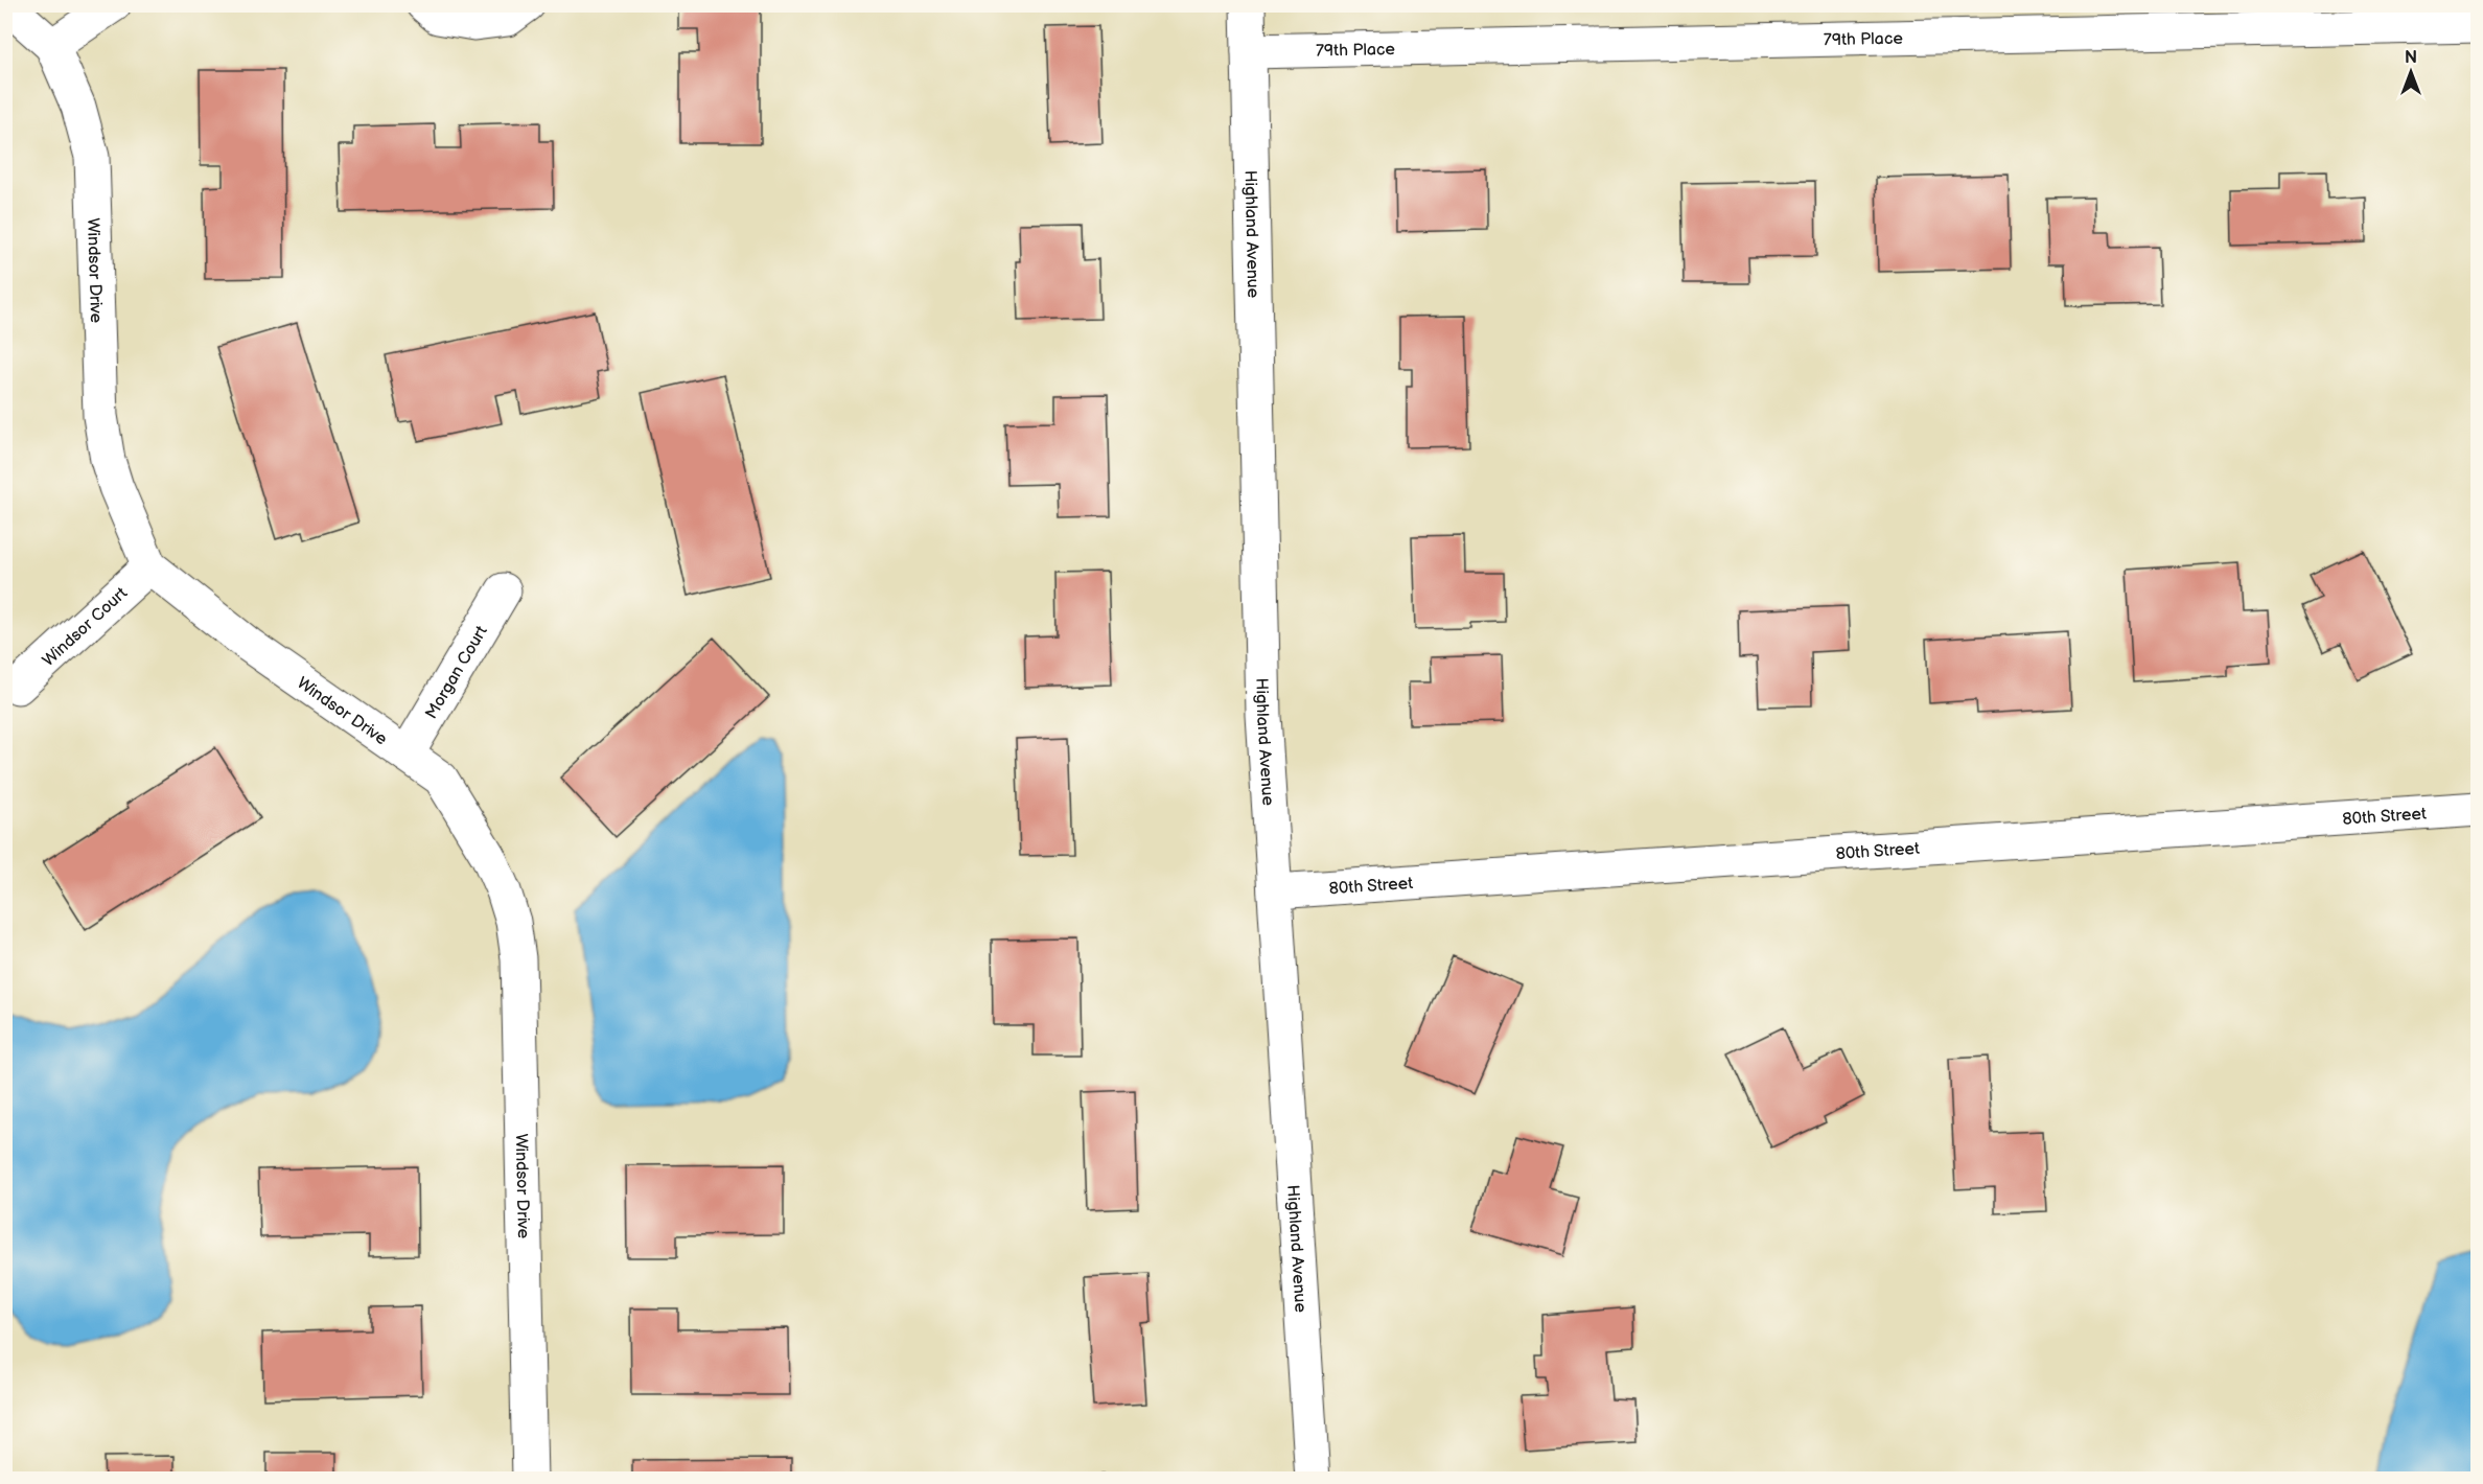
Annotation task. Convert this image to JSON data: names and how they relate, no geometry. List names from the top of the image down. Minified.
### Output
{"streets":{"street":["79th Place","Highland Avenue","Windsor Drive","Windsor Court","Morgan Court","80th Street"]},"crossings":[["79th Place","Highland Avenue"],["Highland Avenue","80th Street"],["Windsor Drive","Windsor Court"],["Windsor Drive","Morgan Court"]],"north":"top"}
